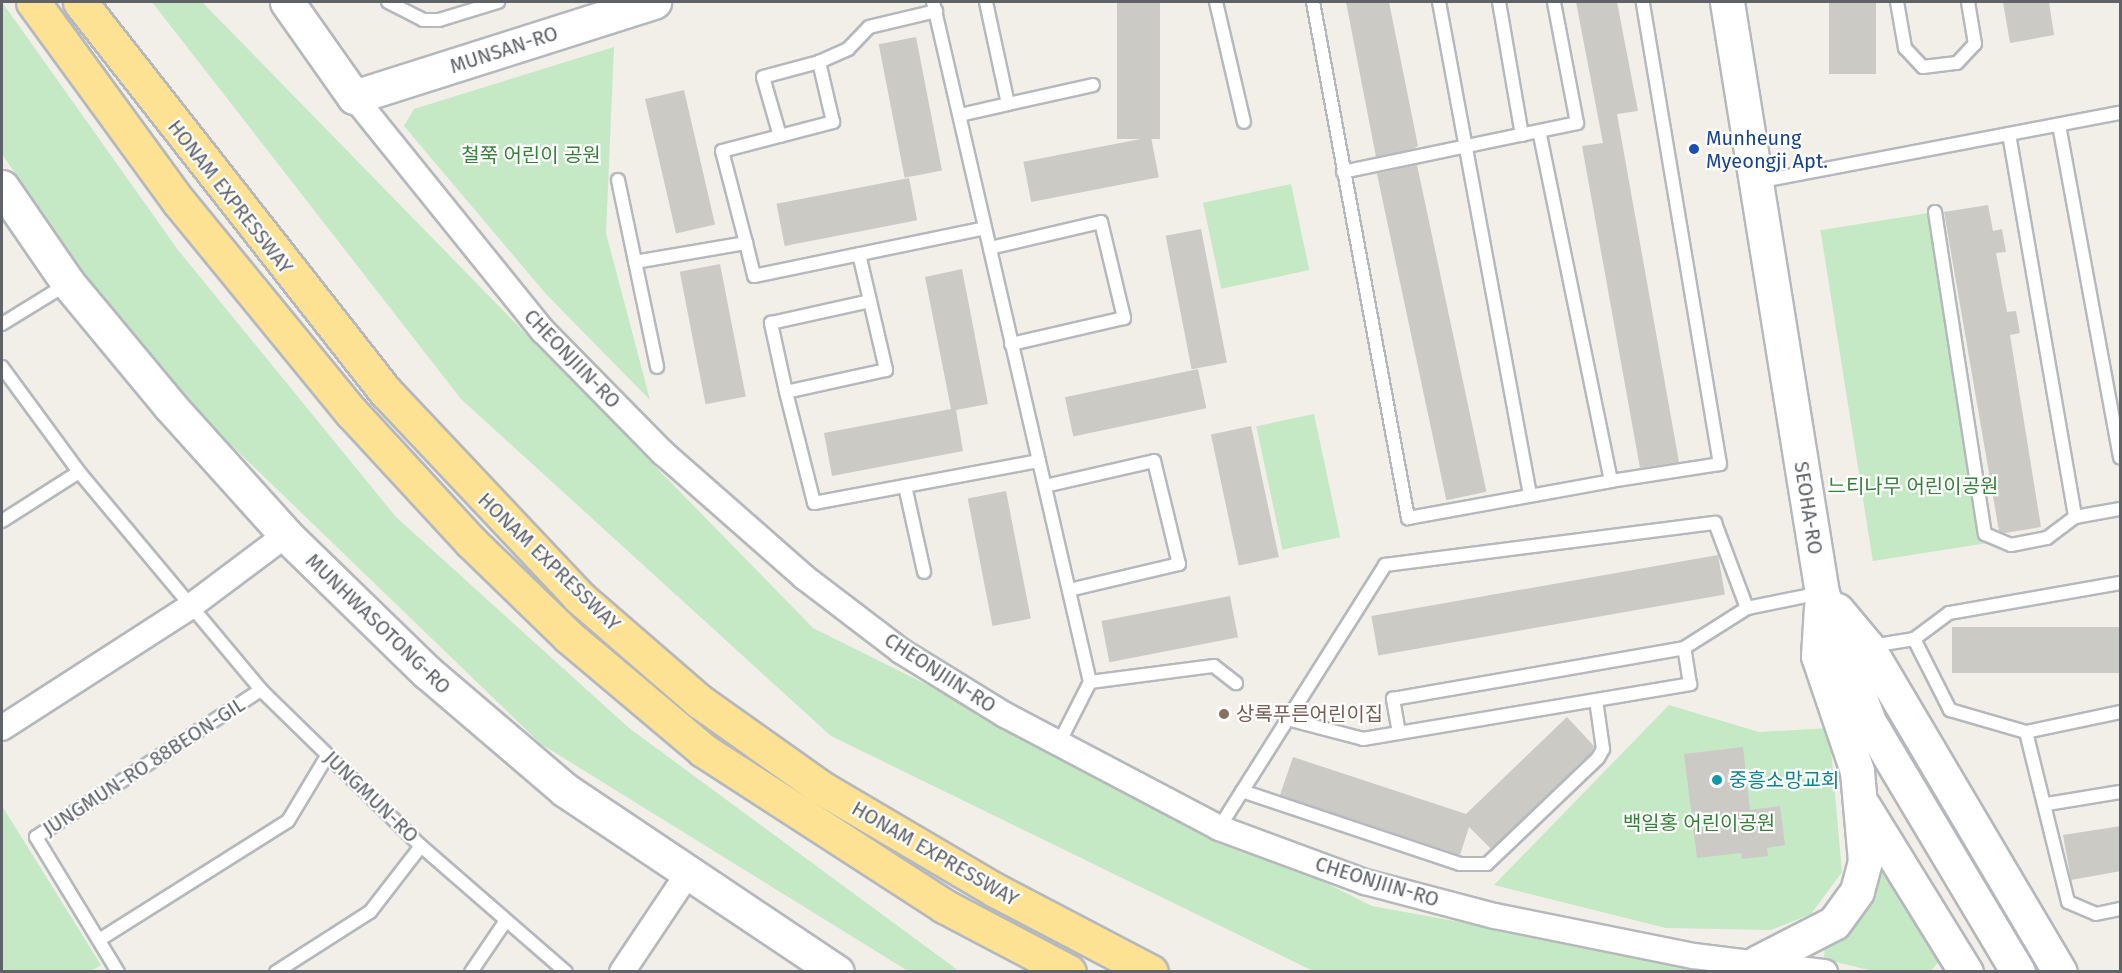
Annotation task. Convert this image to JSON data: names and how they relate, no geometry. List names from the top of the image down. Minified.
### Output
{"streets":{"highway":["HONAM EXPRESSWAY"],"street":["MUNSAN-RO","CHEONJIIN-RO","SEOHA-RO","MUNHWASOTONG-RO"],"lane":["JUNGMUN-RO 88BEON-GIL","JUNGMUN-RO"]},"crossings":[["MUNSAN-RO","CHEONJIIN-RO"],["JUNGMUN-RO 88BEON-GIL","JUNGMUN-RO"]],"parks":["철쭉 어린이 공원","느티나무 어린이공원","백일홍 어린이공원"],"places":["Munheung Myeongji Apt.","상록푸른어린이집","중흥소망교회"]}
